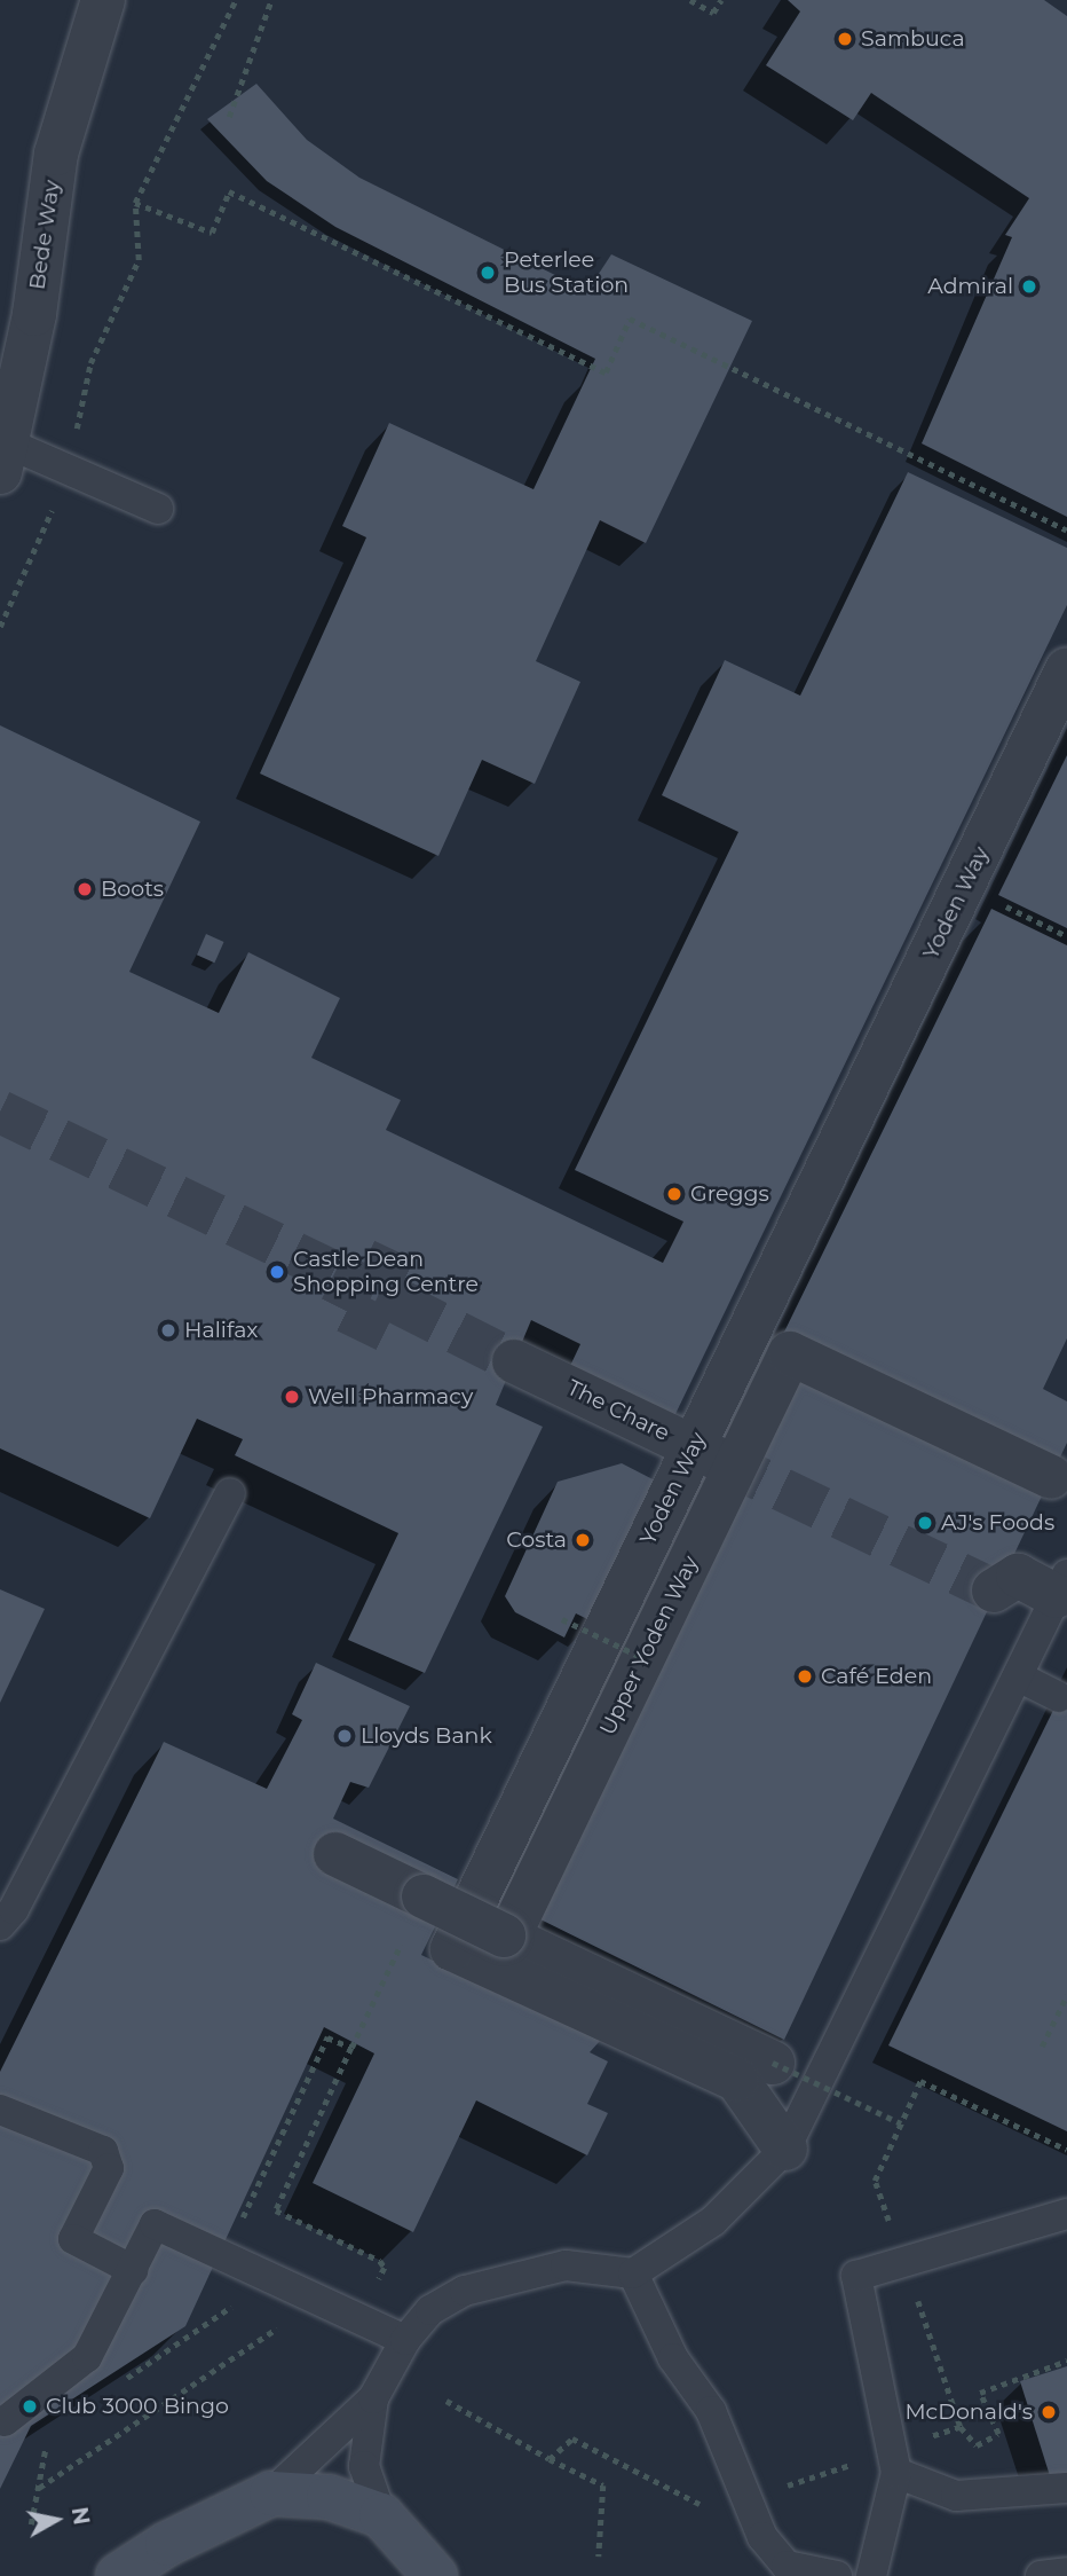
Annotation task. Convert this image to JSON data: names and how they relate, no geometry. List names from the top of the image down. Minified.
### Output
{"streets":{"street":["Bede Way","Yoden Way","The Chare","Upper Yoden Way"]},"crossings":[["Yoden Way","The Chare"]],"places":["Sambuca","Peterlee Bus Station","Admiral","Boots","Greggs","Castle Dean Shopping Centre","Halifax","Well Pharmacy","AJ's Foods","Costa","Café Eden","Lloyds Bank","Club 3000 Bingo","McDonald's"],"north":"right"}
